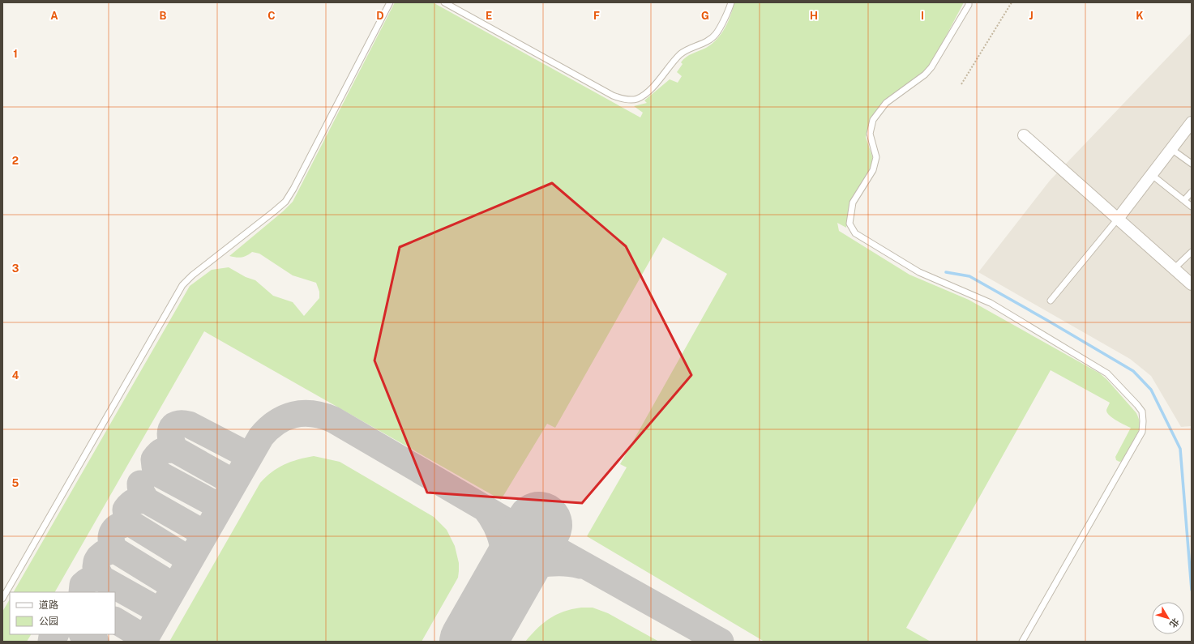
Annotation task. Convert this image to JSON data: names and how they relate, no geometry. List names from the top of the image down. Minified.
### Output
{"legend":["道路","公园"],"north":"bottom right","grid":{"columns":["A","B","C","D","E","F","G","H","I","J","K"],"rows":["1","2","3","4","5"]}}
